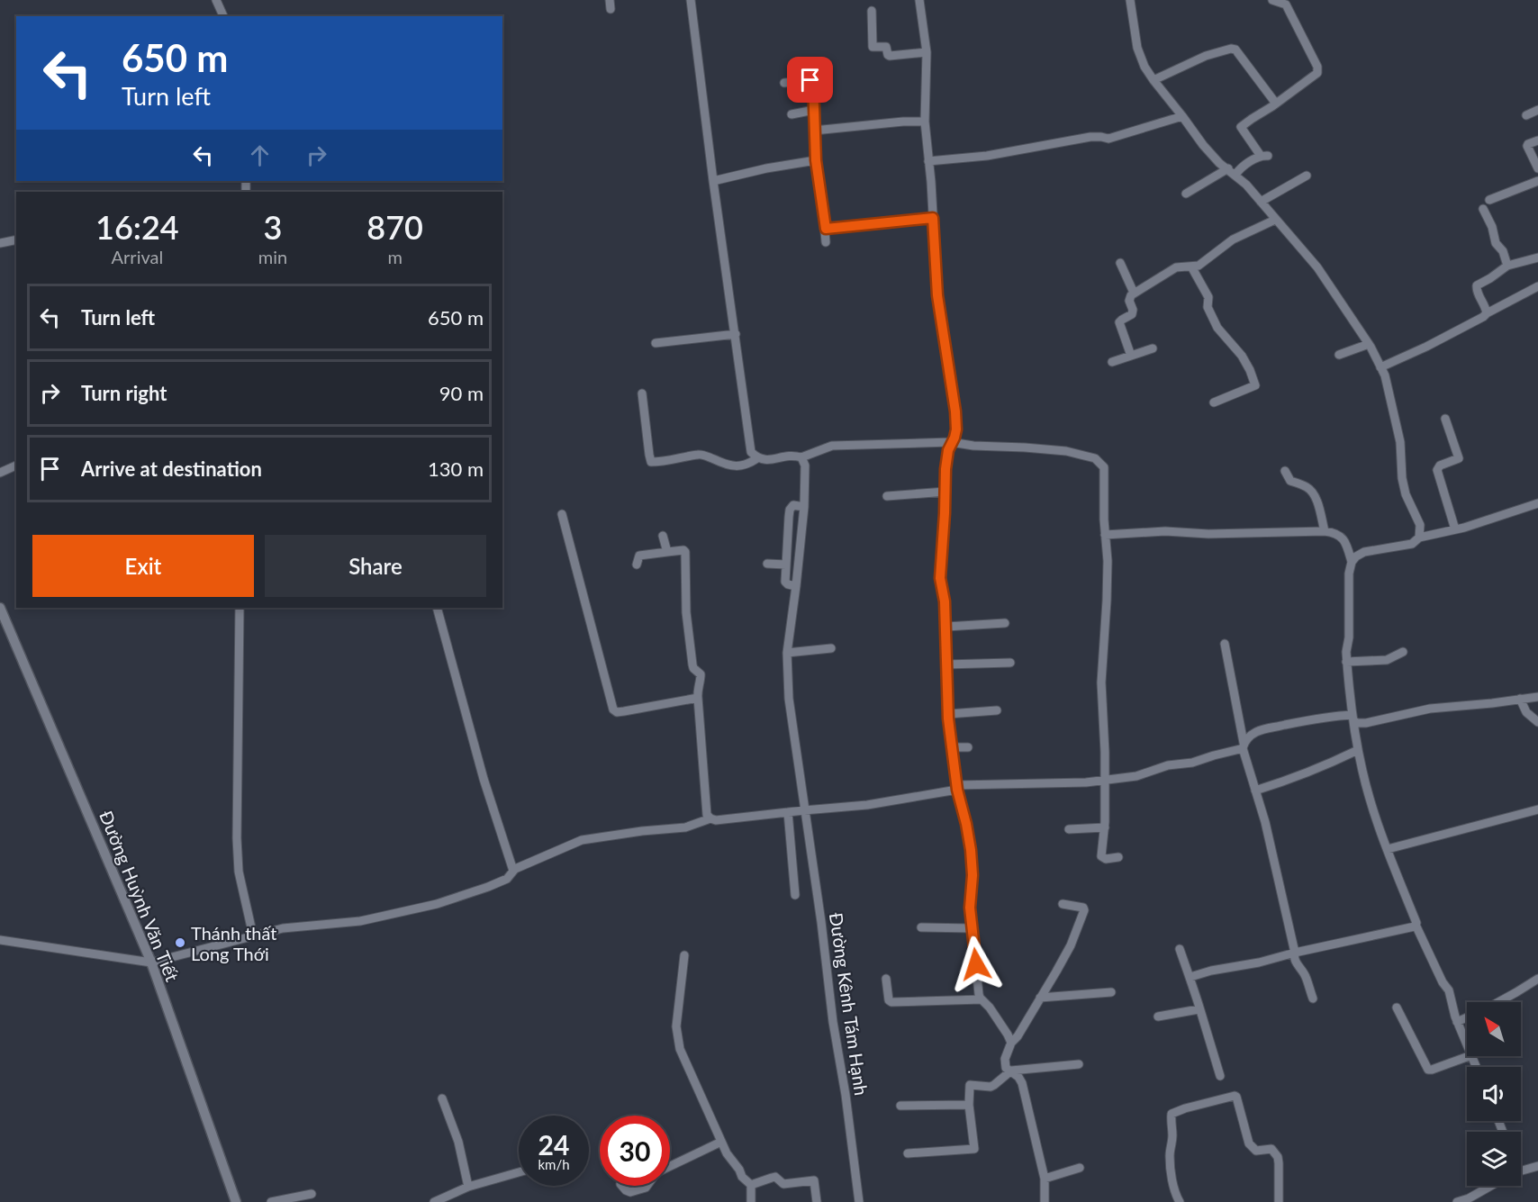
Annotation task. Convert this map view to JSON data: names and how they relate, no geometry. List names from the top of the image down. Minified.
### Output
{"streets":{"street":["Đường Huỳnh Văn Tiết","Đường Kênh Tám Hạnh"]},"places":["Thánh thất Long Thới"],"north":"top left","page":{"turn":["650 m","Turn left"],"eta":["16:24","Arrival","3","min","870","m"],"list":[{"name":"Turn left","value":"650 m"},{"name":"Turn right","value":"90 m"},{"name":"Arrive at destination","value":"130 m"}],"buttons":["Exit","Share"],"speed":"24 km/h","limit":"30"}}
